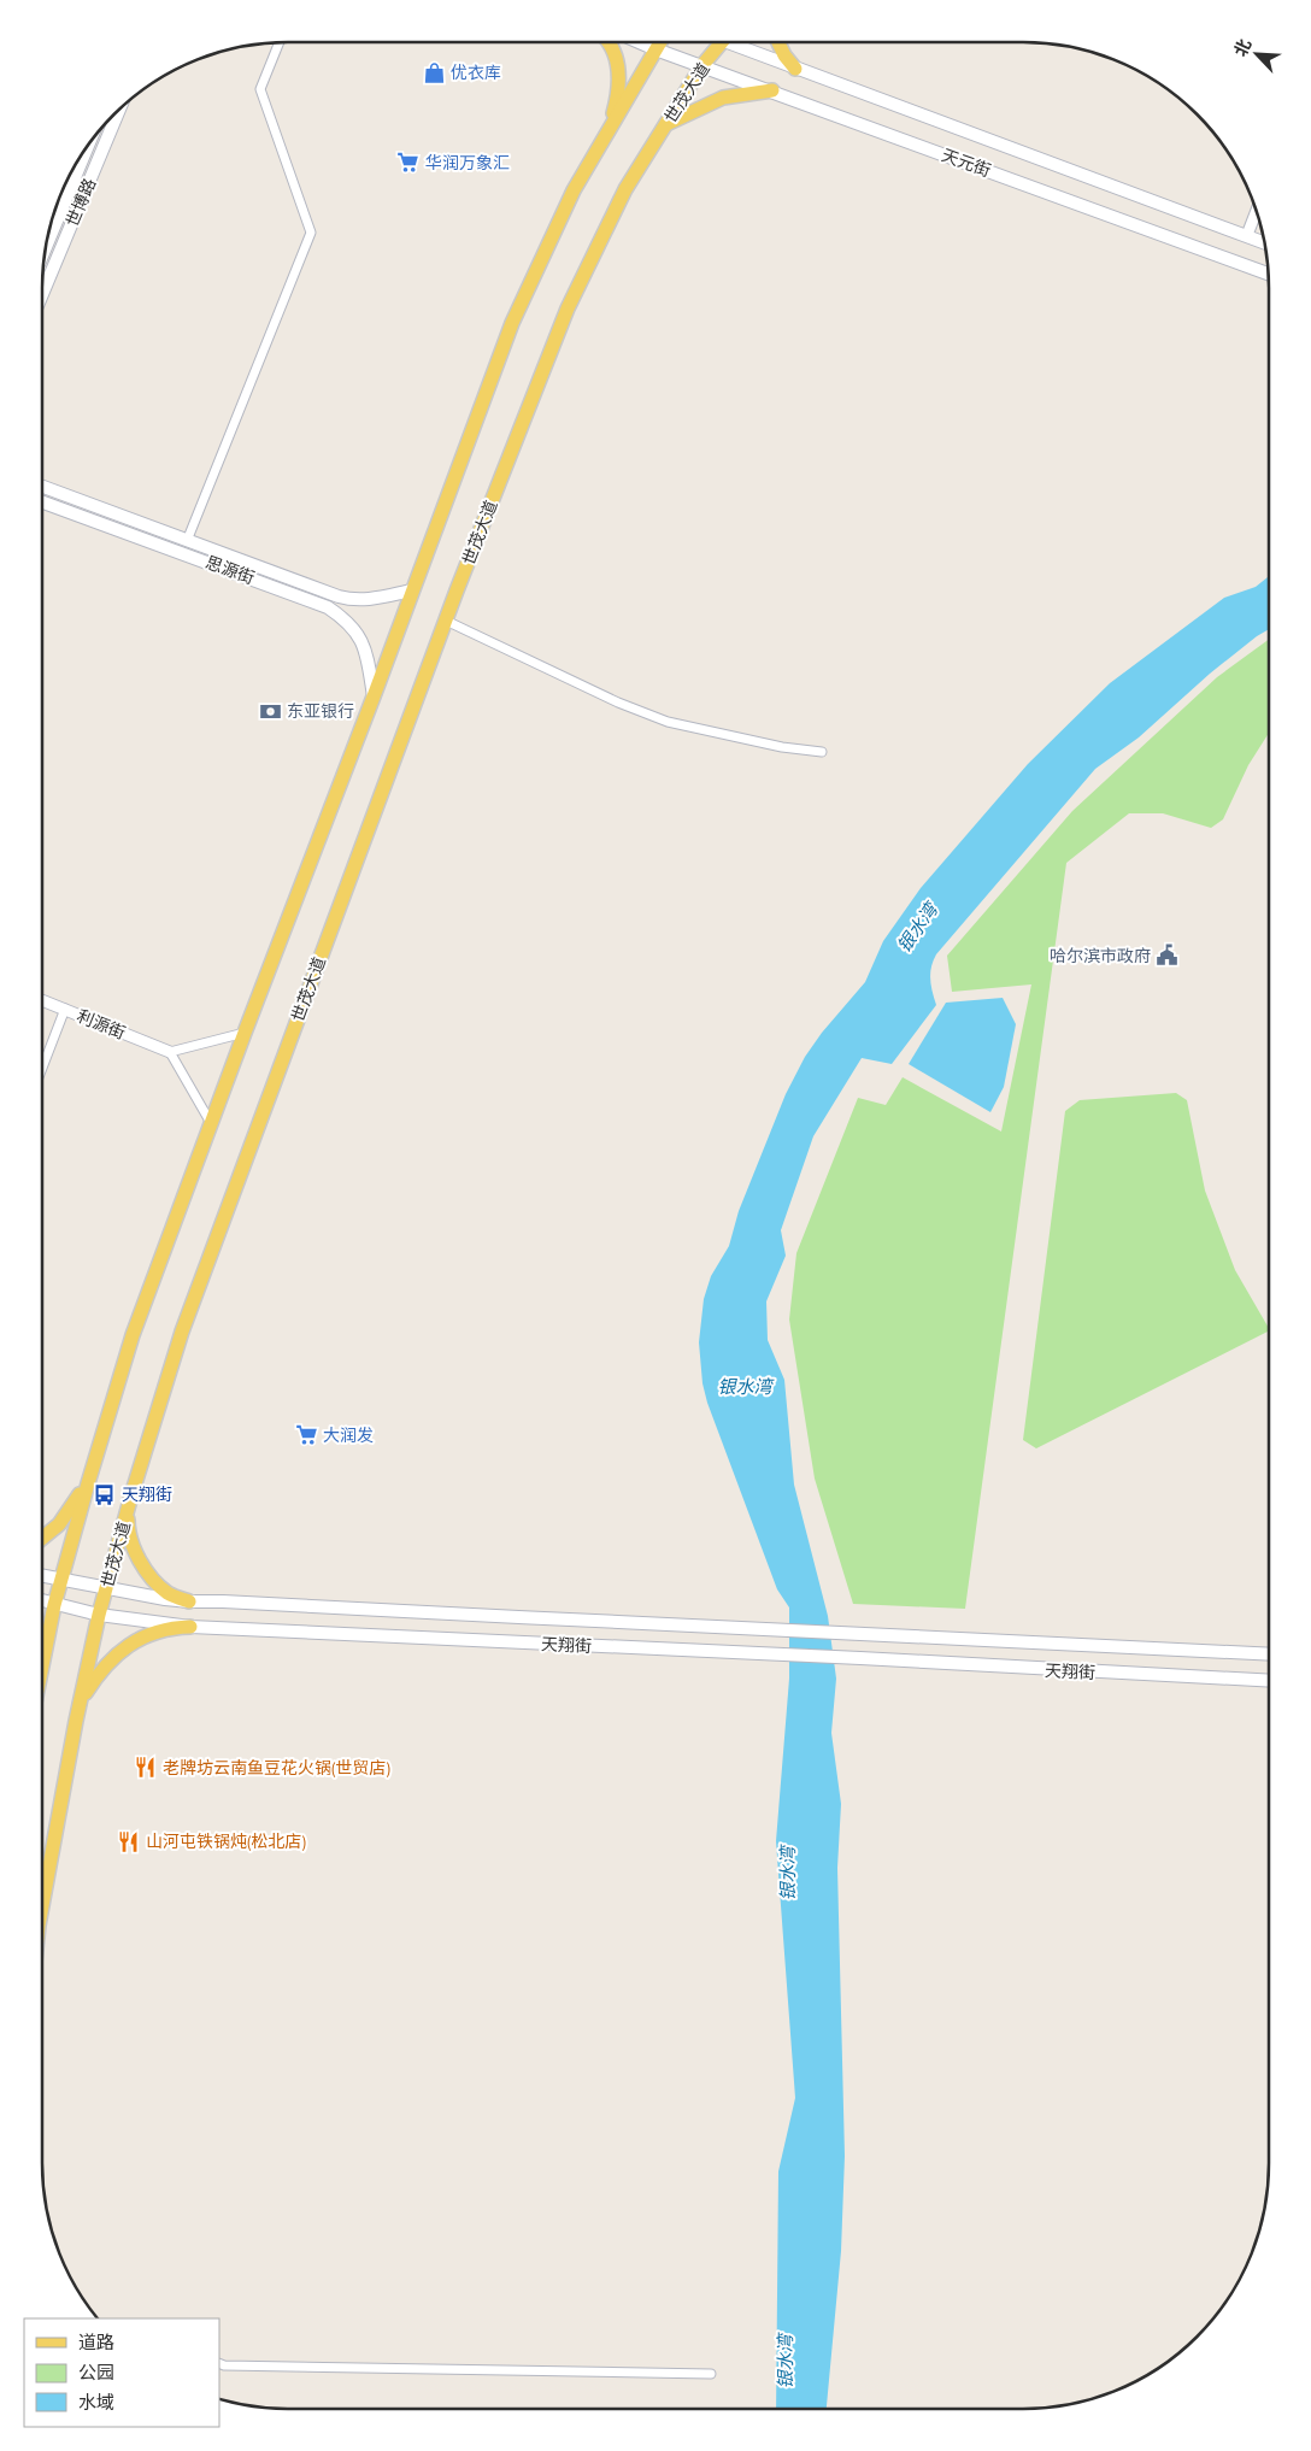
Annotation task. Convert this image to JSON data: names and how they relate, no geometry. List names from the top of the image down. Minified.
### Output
{"streets":{"main road":["世茂大道","天元街","世博路","思源街","天翔街"],"street":["利源街"]},"crossings":[["世茂大道","天元街"],["世茂大道","天翔街"]],"water":["银水湾"],"places":{"shop":["优衣库"],"supermarket":["华润万象汇","大润发"],"bank":["东亚银行"],"public building":["哈尔滨市政府"],"bus stop":["天翔街"],"restaurant":["老牌坊云南鱼豆花火锅(世贸店)","山河屯铁锅炖(松北店)"]},"legend":["道路","公园","水域"],"north":"top left"}
